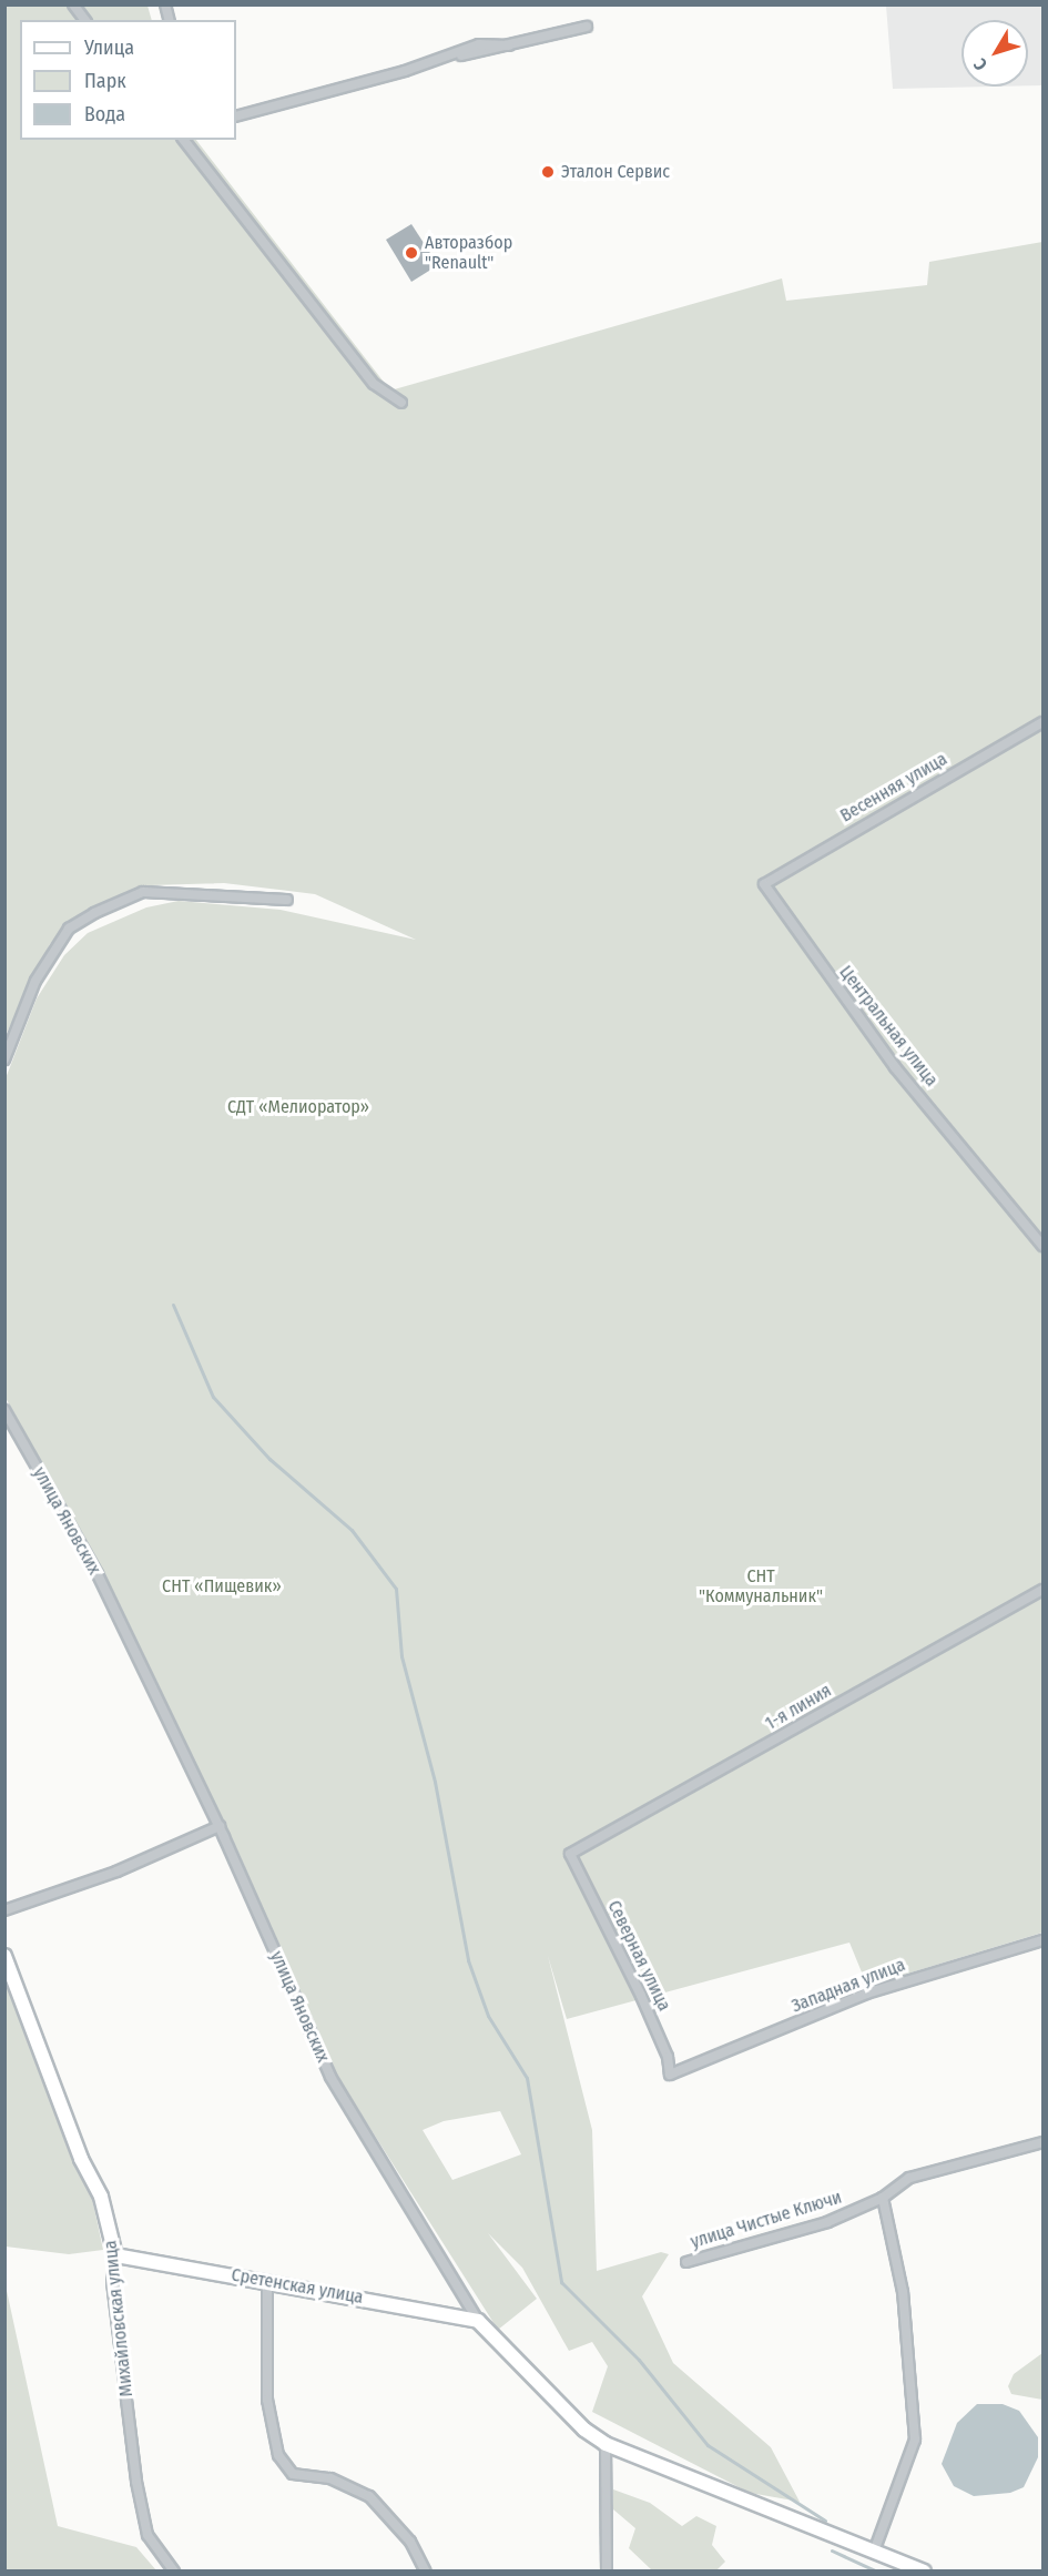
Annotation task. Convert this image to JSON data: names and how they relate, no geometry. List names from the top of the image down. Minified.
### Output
{"streets":{"street":["Весенняя улица","Центральная улица","улица Яновских","1-я линия","Северная улица","Западная улица","улица Чистые Ключи","Сретенская улица","Михайловская улица"]},"crossings":[["Весенняя улица","Центральная улица"],["улица Яновских","Сретенская улица"],["1-я линия","Северная улица"],["Северная улица","Западная улица"],["Сретенская улица","Михайловская улица"]],"parks":["СДТ «Мелиоратор»","СНТ \"Коммунальник\"","СНТ «Пищевик»"],"places":["Эталон Сервис","Авторазбор \"Renault\""],"legend":["Улица","Парк","Вода"],"north":"bottom left"}
